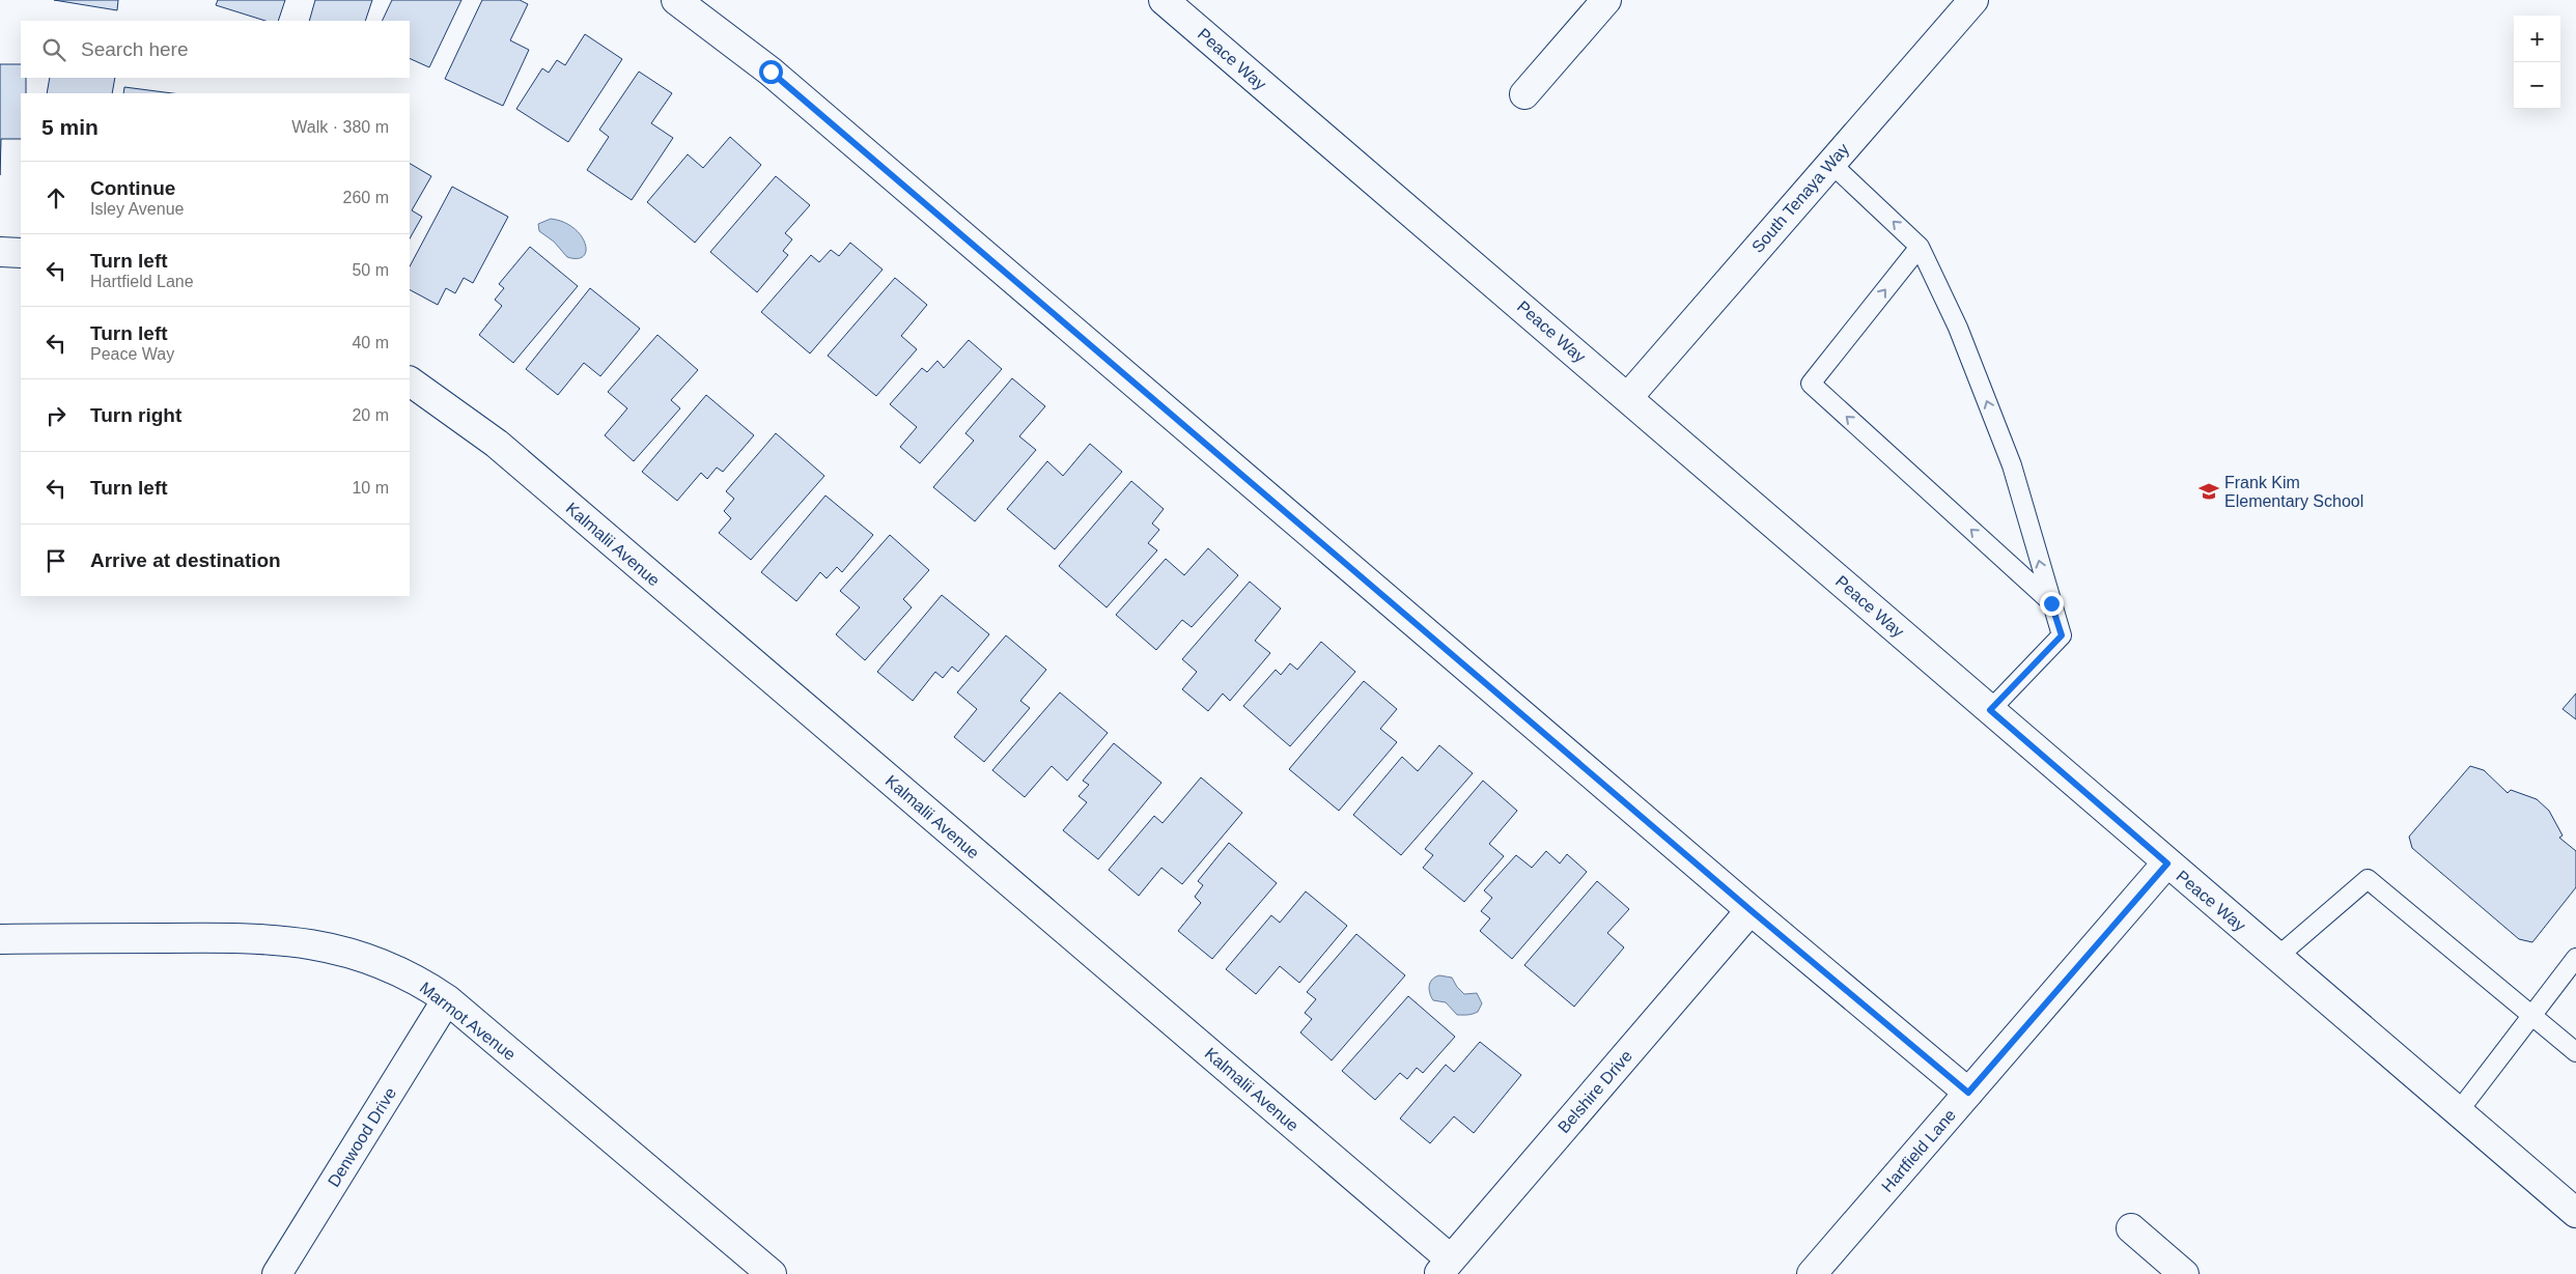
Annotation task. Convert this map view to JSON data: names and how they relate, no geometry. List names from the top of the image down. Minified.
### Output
{"streets":{"street":["Peace Way","South Tenaya Way","Kalmalii Avenue","Marmot Avenue","Belshire Drive","Denwood Drive","Hartfield Lane"]},"crossings":[["Peace Way","South Tenaya Way"],["Peace Way","Hartfield Lane"],["Kalmalii Avenue","Belshire Drive"],["Marmot Avenue","Denwood Drive"]],"places":{"school or university":["Frank Kim Elementary School"]},"page":{"map_buttons":["+","−"],"search":"Search here","heading":["5 min","Walk · 380 m"],"list":[["Continue","Isley Avenue","260 m"],["Turn left","Hartfield Lane","50 m"],["Turn left","Peace Way","40 m"],["Turn right","20 m"],["Turn left","10 m"],"Arrive at destination"]}}
